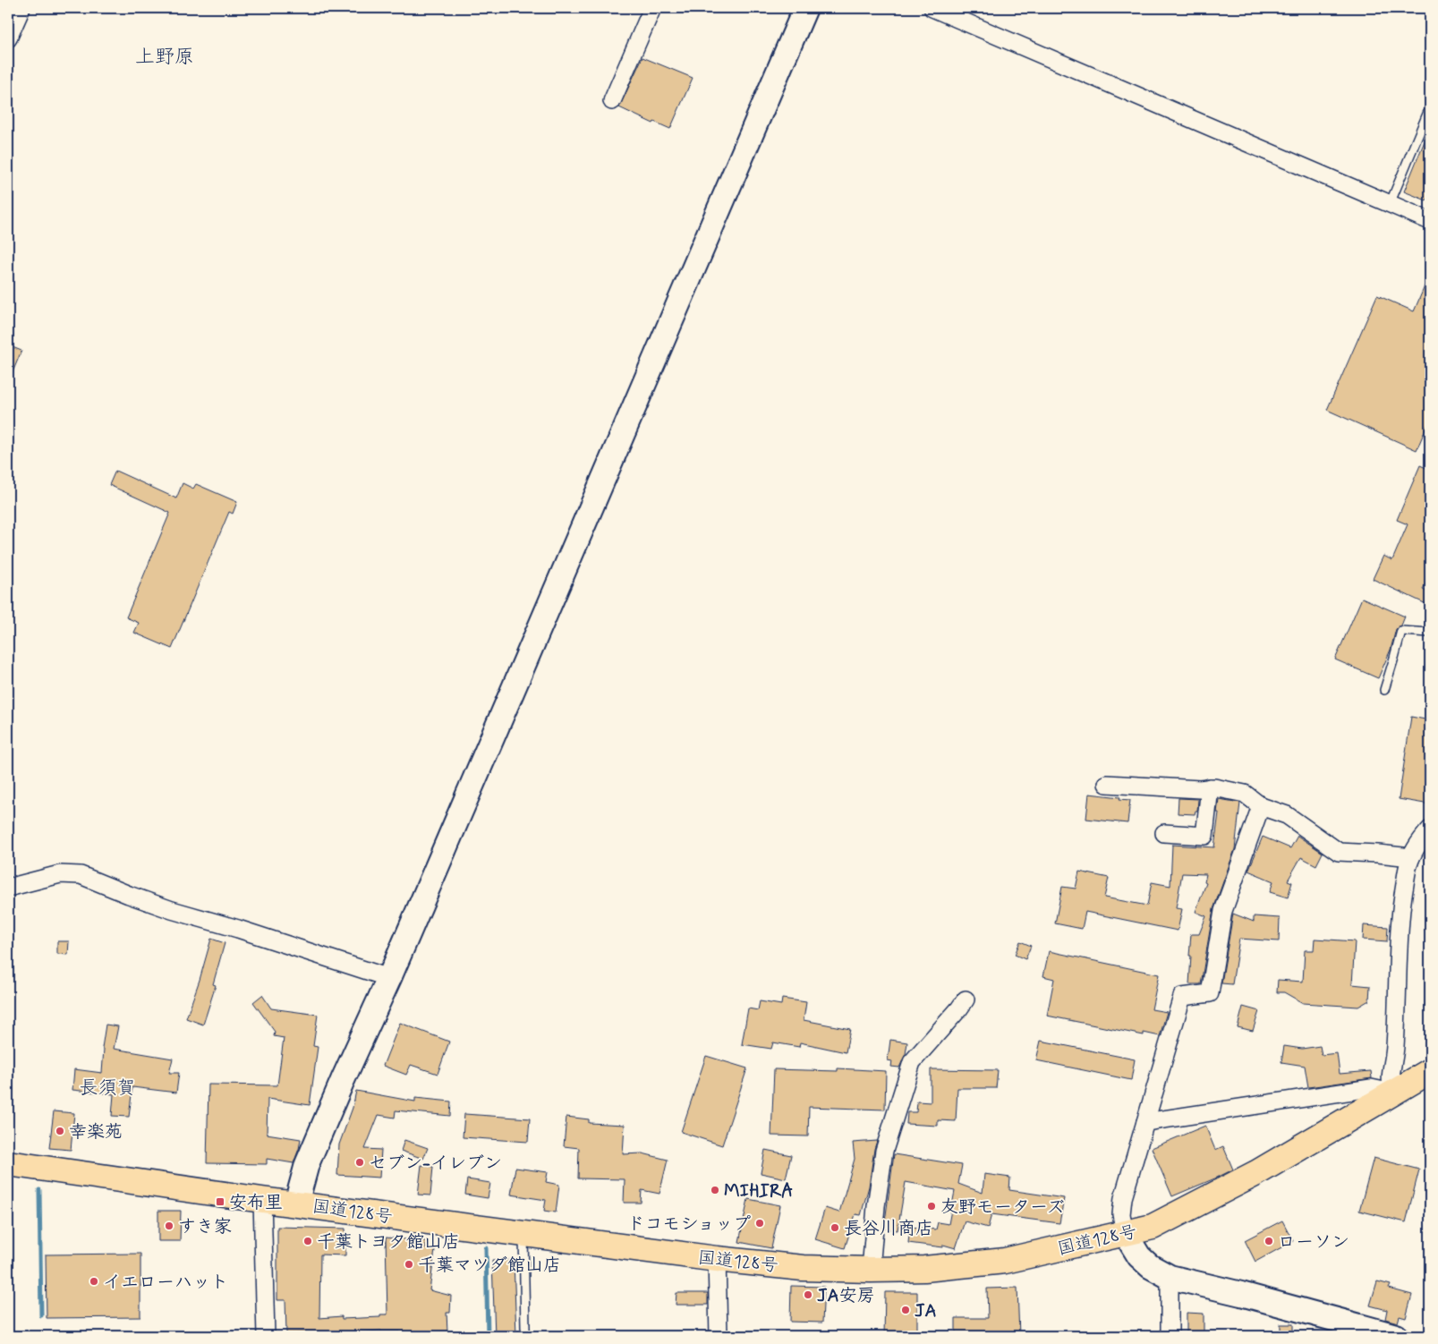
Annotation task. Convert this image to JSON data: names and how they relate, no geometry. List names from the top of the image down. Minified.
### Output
{"streets":{"highway":["国道128号"]},"districts":["上野原","長須賀"],"places":{"other":["幸楽苑","セブン-イレブン","MIHIRA","友野モーターズ","ドコモショップ","すき家","長谷川商店","千葉トヨタ館山店","ローソン","千葉マツダ館山店","イエローハット","JA安房","JA"],"transit":["安布里"]}}
